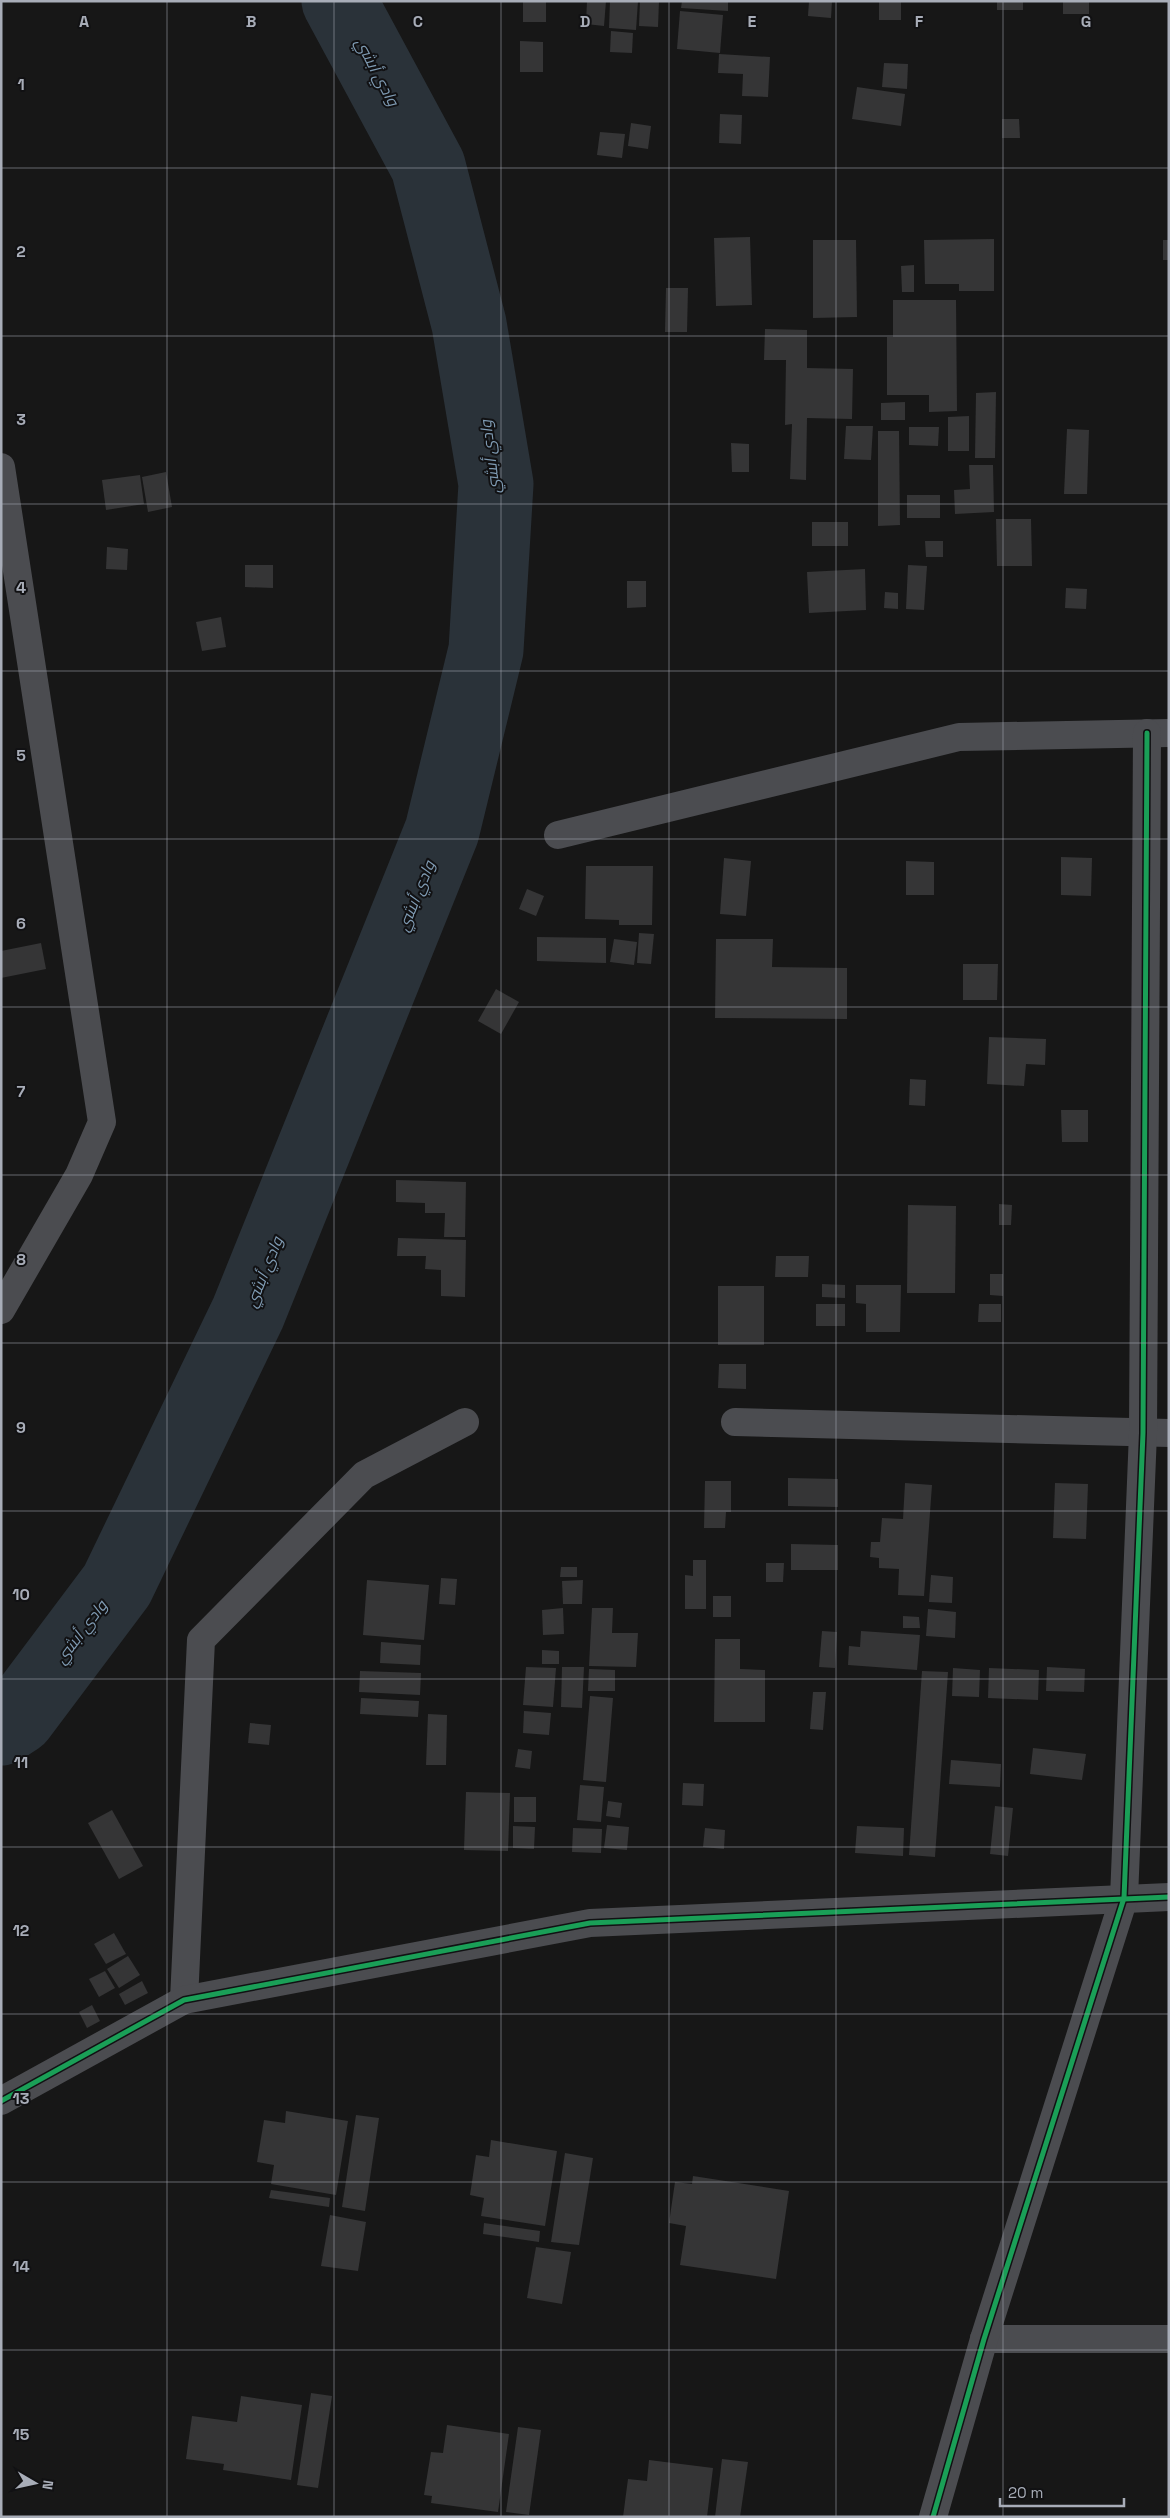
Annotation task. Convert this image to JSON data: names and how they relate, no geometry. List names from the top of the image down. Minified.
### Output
{"water":["وادي أبشي"],"scale_bar":"20 m","north":"right","grid":{"columns":["A","B","C","D","E","F","G"],"rows":["1","2","3","4","5","6","7","8","9","10","11","12","13","14","15"]}}
